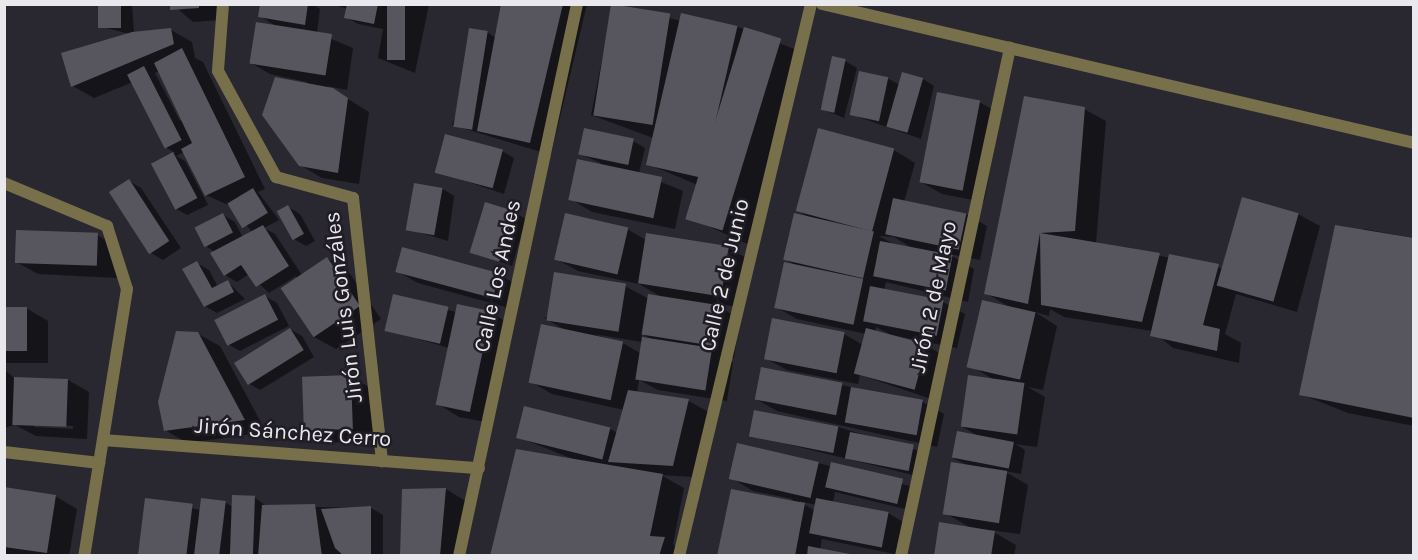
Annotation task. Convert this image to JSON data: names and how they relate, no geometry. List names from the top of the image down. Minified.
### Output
{"streets":{"street":["Calle 2 de Junio","Calle Los Andes","Jirón 2 de Mayo","Jirón Luis Gonzáles","Jirón Sánchez Cerro"]},"crossings":[["Calle Los Andes","Jirón Sánchez Cerro"],["Jirón Luis Gonzáles","Jirón Sánchez Cerro"]]}
